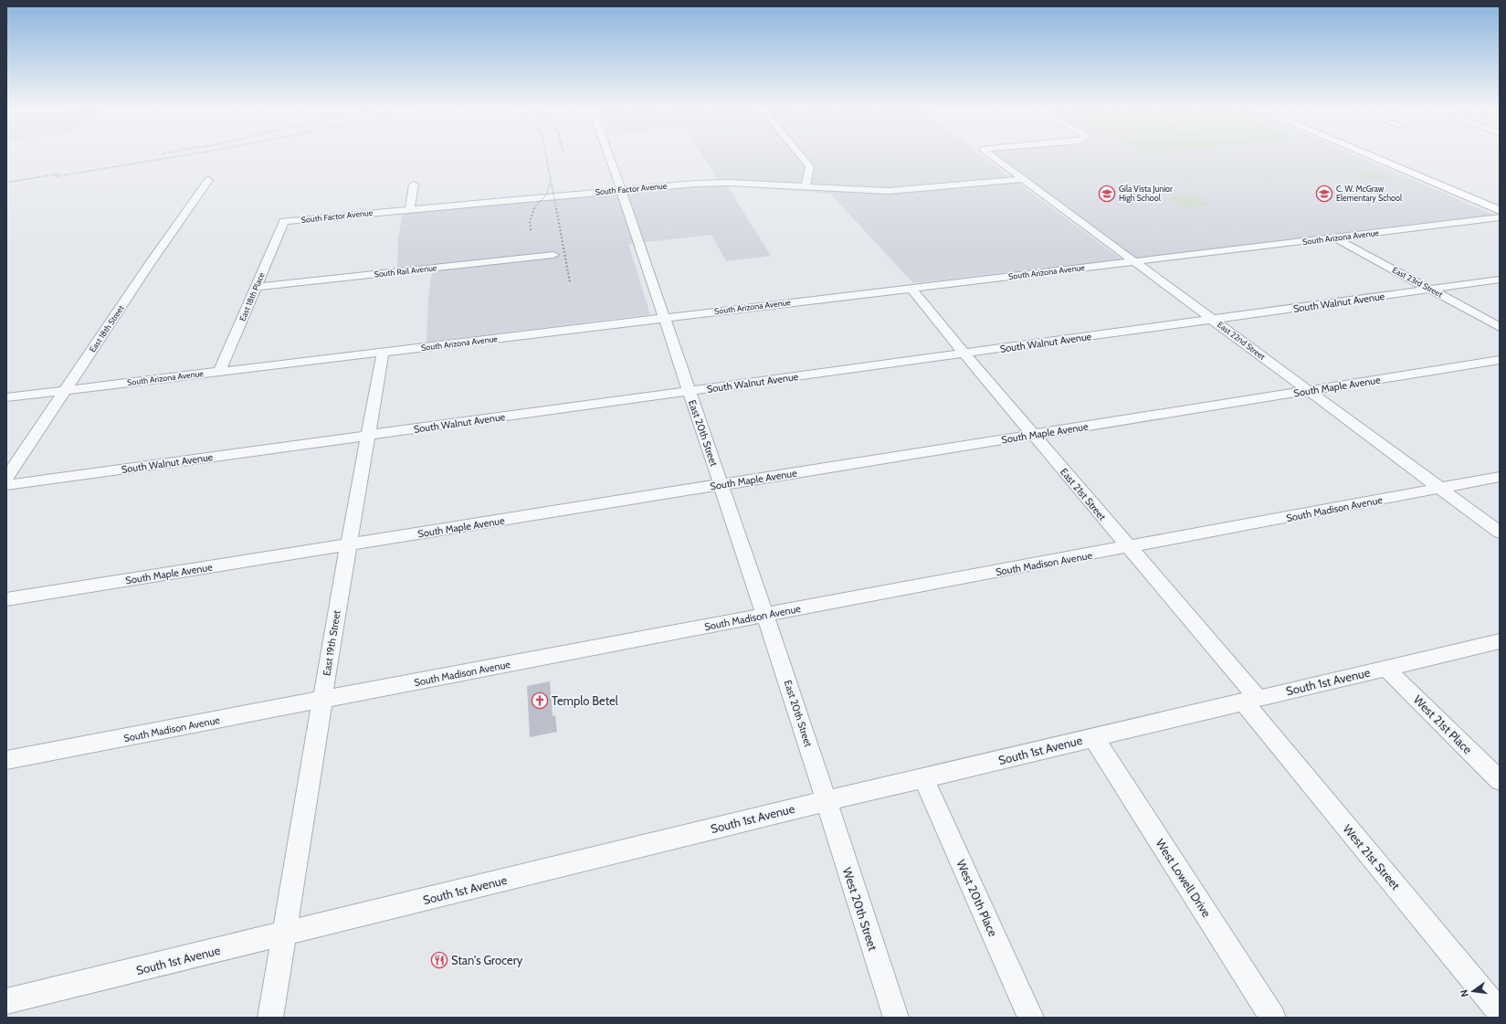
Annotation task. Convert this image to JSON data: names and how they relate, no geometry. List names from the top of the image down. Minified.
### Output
{"streets":{"street":["South Factor Avenue","South Arizona Avenue","South Rail Avenue","East 23rd Street","East 18th Place","South Walnut Avenue","East 18th Street","East 22nd Street","South Maple Avenue","East 20th Street","East 21st Street","South Madison Avenue","East 19th Street","South 1st Avenue","West 21st Place","West 21st Street","West Lowell Drive","West 20th Place","West 20th Street"]},"crossings":[["South Factor Avenue","East 18th Place"],["South Factor Avenue","East 22nd Street"],["South Factor Avenue","East 20th Street"],["South Arizona Avenue","East 23rd Street"],["South Arizona Avenue","East 18th Place"],["South Arizona Avenue","East 18th Street"],["South Arizona Avenue","East 22nd Street"],["South Arizona Avenue","East 20th Street"],["South Arizona Avenue","East 21st Street"],["South Arizona Avenue","East 19th Street"],["South Rail Avenue","East 18th Place"],["East 23rd Street","South Walnut Avenue"],["South Walnut Avenue","East 22nd Street"],["South Walnut Avenue","East 20th Street"],["South Walnut Avenue","East 21st Street"],["South Walnut Avenue","East 19th Street"],["East 22nd Street","South Maple Avenue"],["East 22nd Street","South Madison Avenue"],["South Maple Avenue","East 20th Street"],["South Maple Avenue","East 21st Street"],["South Maple Avenue","East 19th Street"],["East 20th Street","South Madison Avenue"],["East 20th Street","South 1st Avenue"],["East 20th Street","West 20th Street"],["East 21st Street","South Madison Avenue"],["East 21st Street","South 1st Avenue"],["East 21st Street","West 21st Street"],["South Madison Avenue","East 19th Street"],["East 19th Street","South 1st Avenue"],["South 1st Avenue","West 21st Place"],["South 1st Avenue","West 21st Street"],["South 1st Avenue","West Lowell Drive"],["South 1st Avenue","West 20th Place"],["South 1st Avenue","West 20th Street"]],"places":{"school or university":["Gila Vista Junior High School","C. W. McGraw Elementary School"],"church":["Templo Betel"],"restaurant":["Stan's Grocery"]},"north":"left"}
